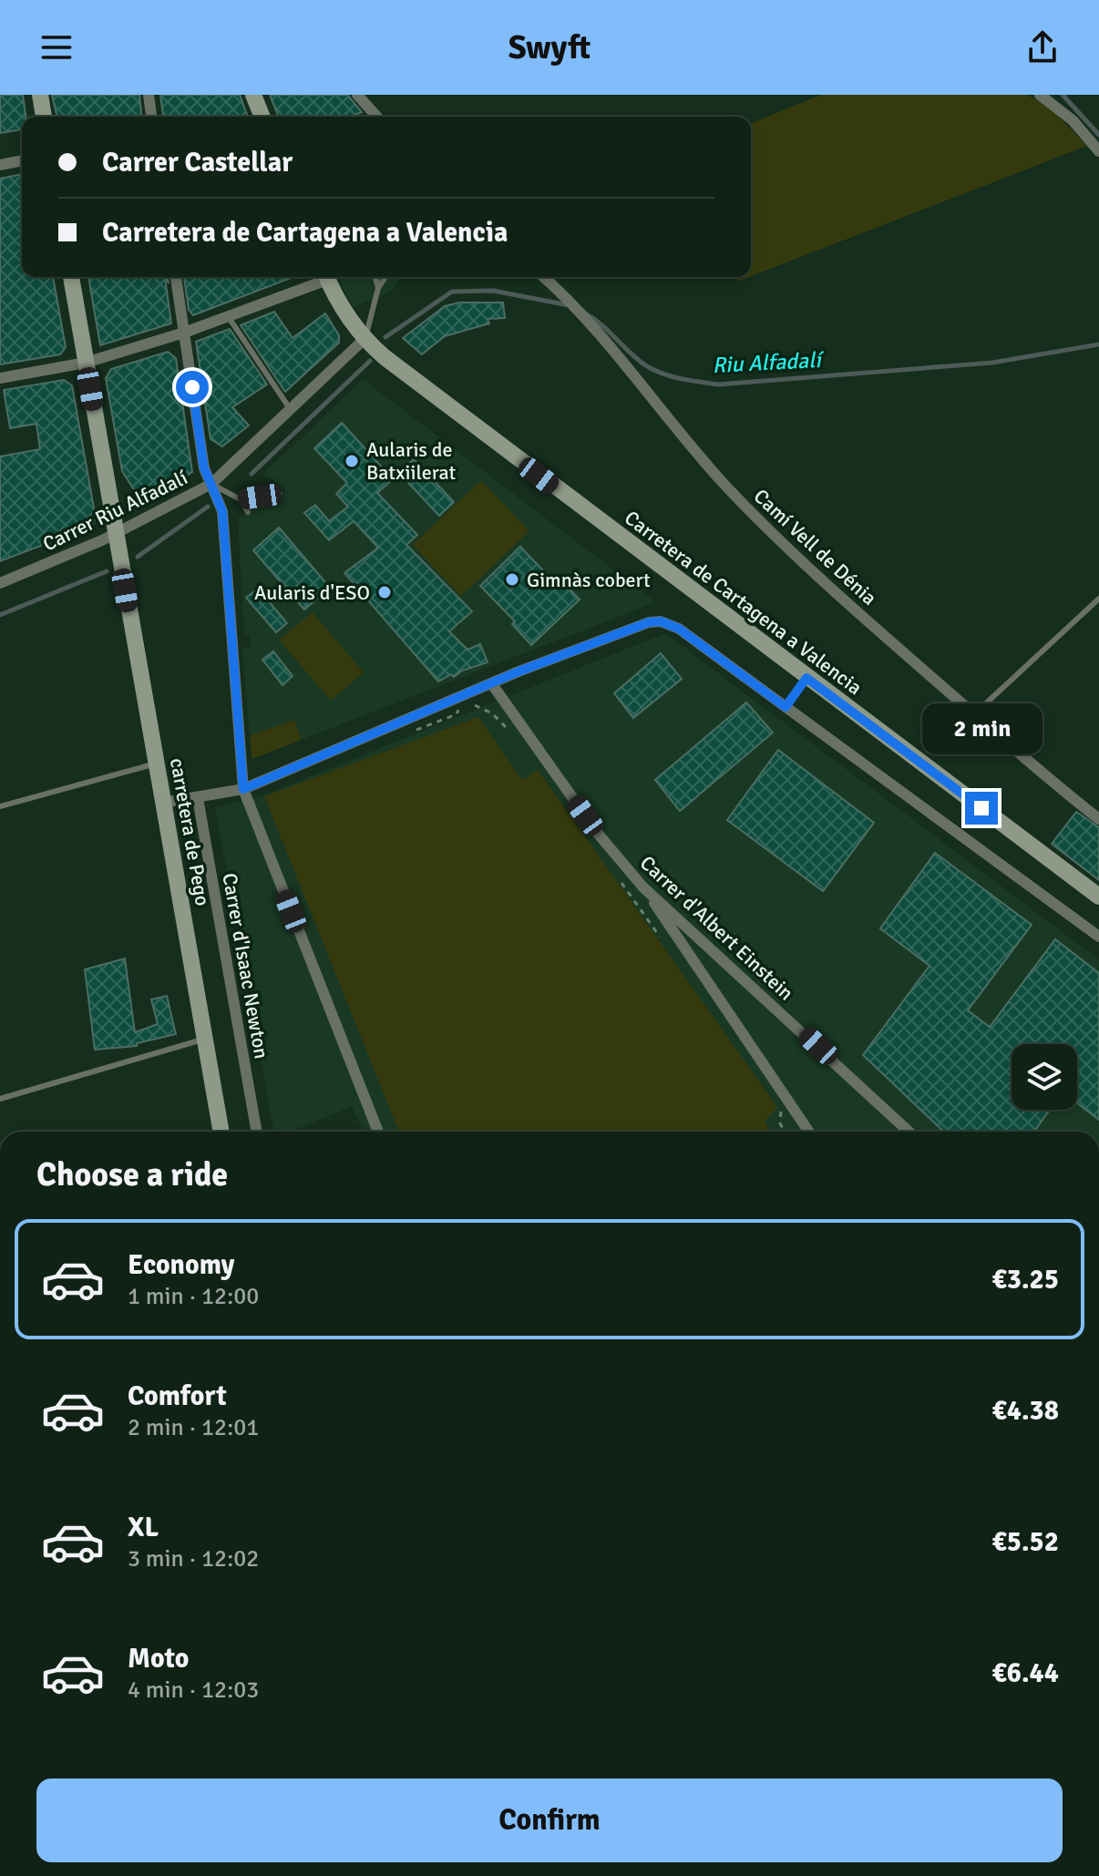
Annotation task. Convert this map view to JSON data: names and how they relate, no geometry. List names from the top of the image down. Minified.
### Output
{"streets":{"main road":["Carretera de Cartagena a Valencia","carretera de Pego"],"street":["Carrer Riu Alfadalí","Camí Vell de Dénia","Carrer d'Albert Einstein","Carrer d'Isaac Newton"]},"crossings":[["Carrer Riu Alfadalí","Carretera de Cartagena a Valencia"],["Carrer Riu Alfadalí","carretera de Pego"]],"water":["Riu Alfadalí"],"places":["Aularis de Batxiilerat","Gimnàs cobert","Aularis d'ESO"],"page":{"header":"Swyft","banner":["Carrer Castellar","Carretera de Cartagena a Valencia"],"bubble":"2 min","heading":"Choose a ride","list":[{"name":"Economy","note":"1 min · 12:00","value":"€3.25"},{"name":"Comfort","note":"2 min · 12:01","value":"€4.38"},{"name":"XL","note":"3 min · 12:02","value":"€5.52"},{"name":"Moto","note":"4 min · 12:03","value":"€6.44"}],"buttons":"Confirm"}}
